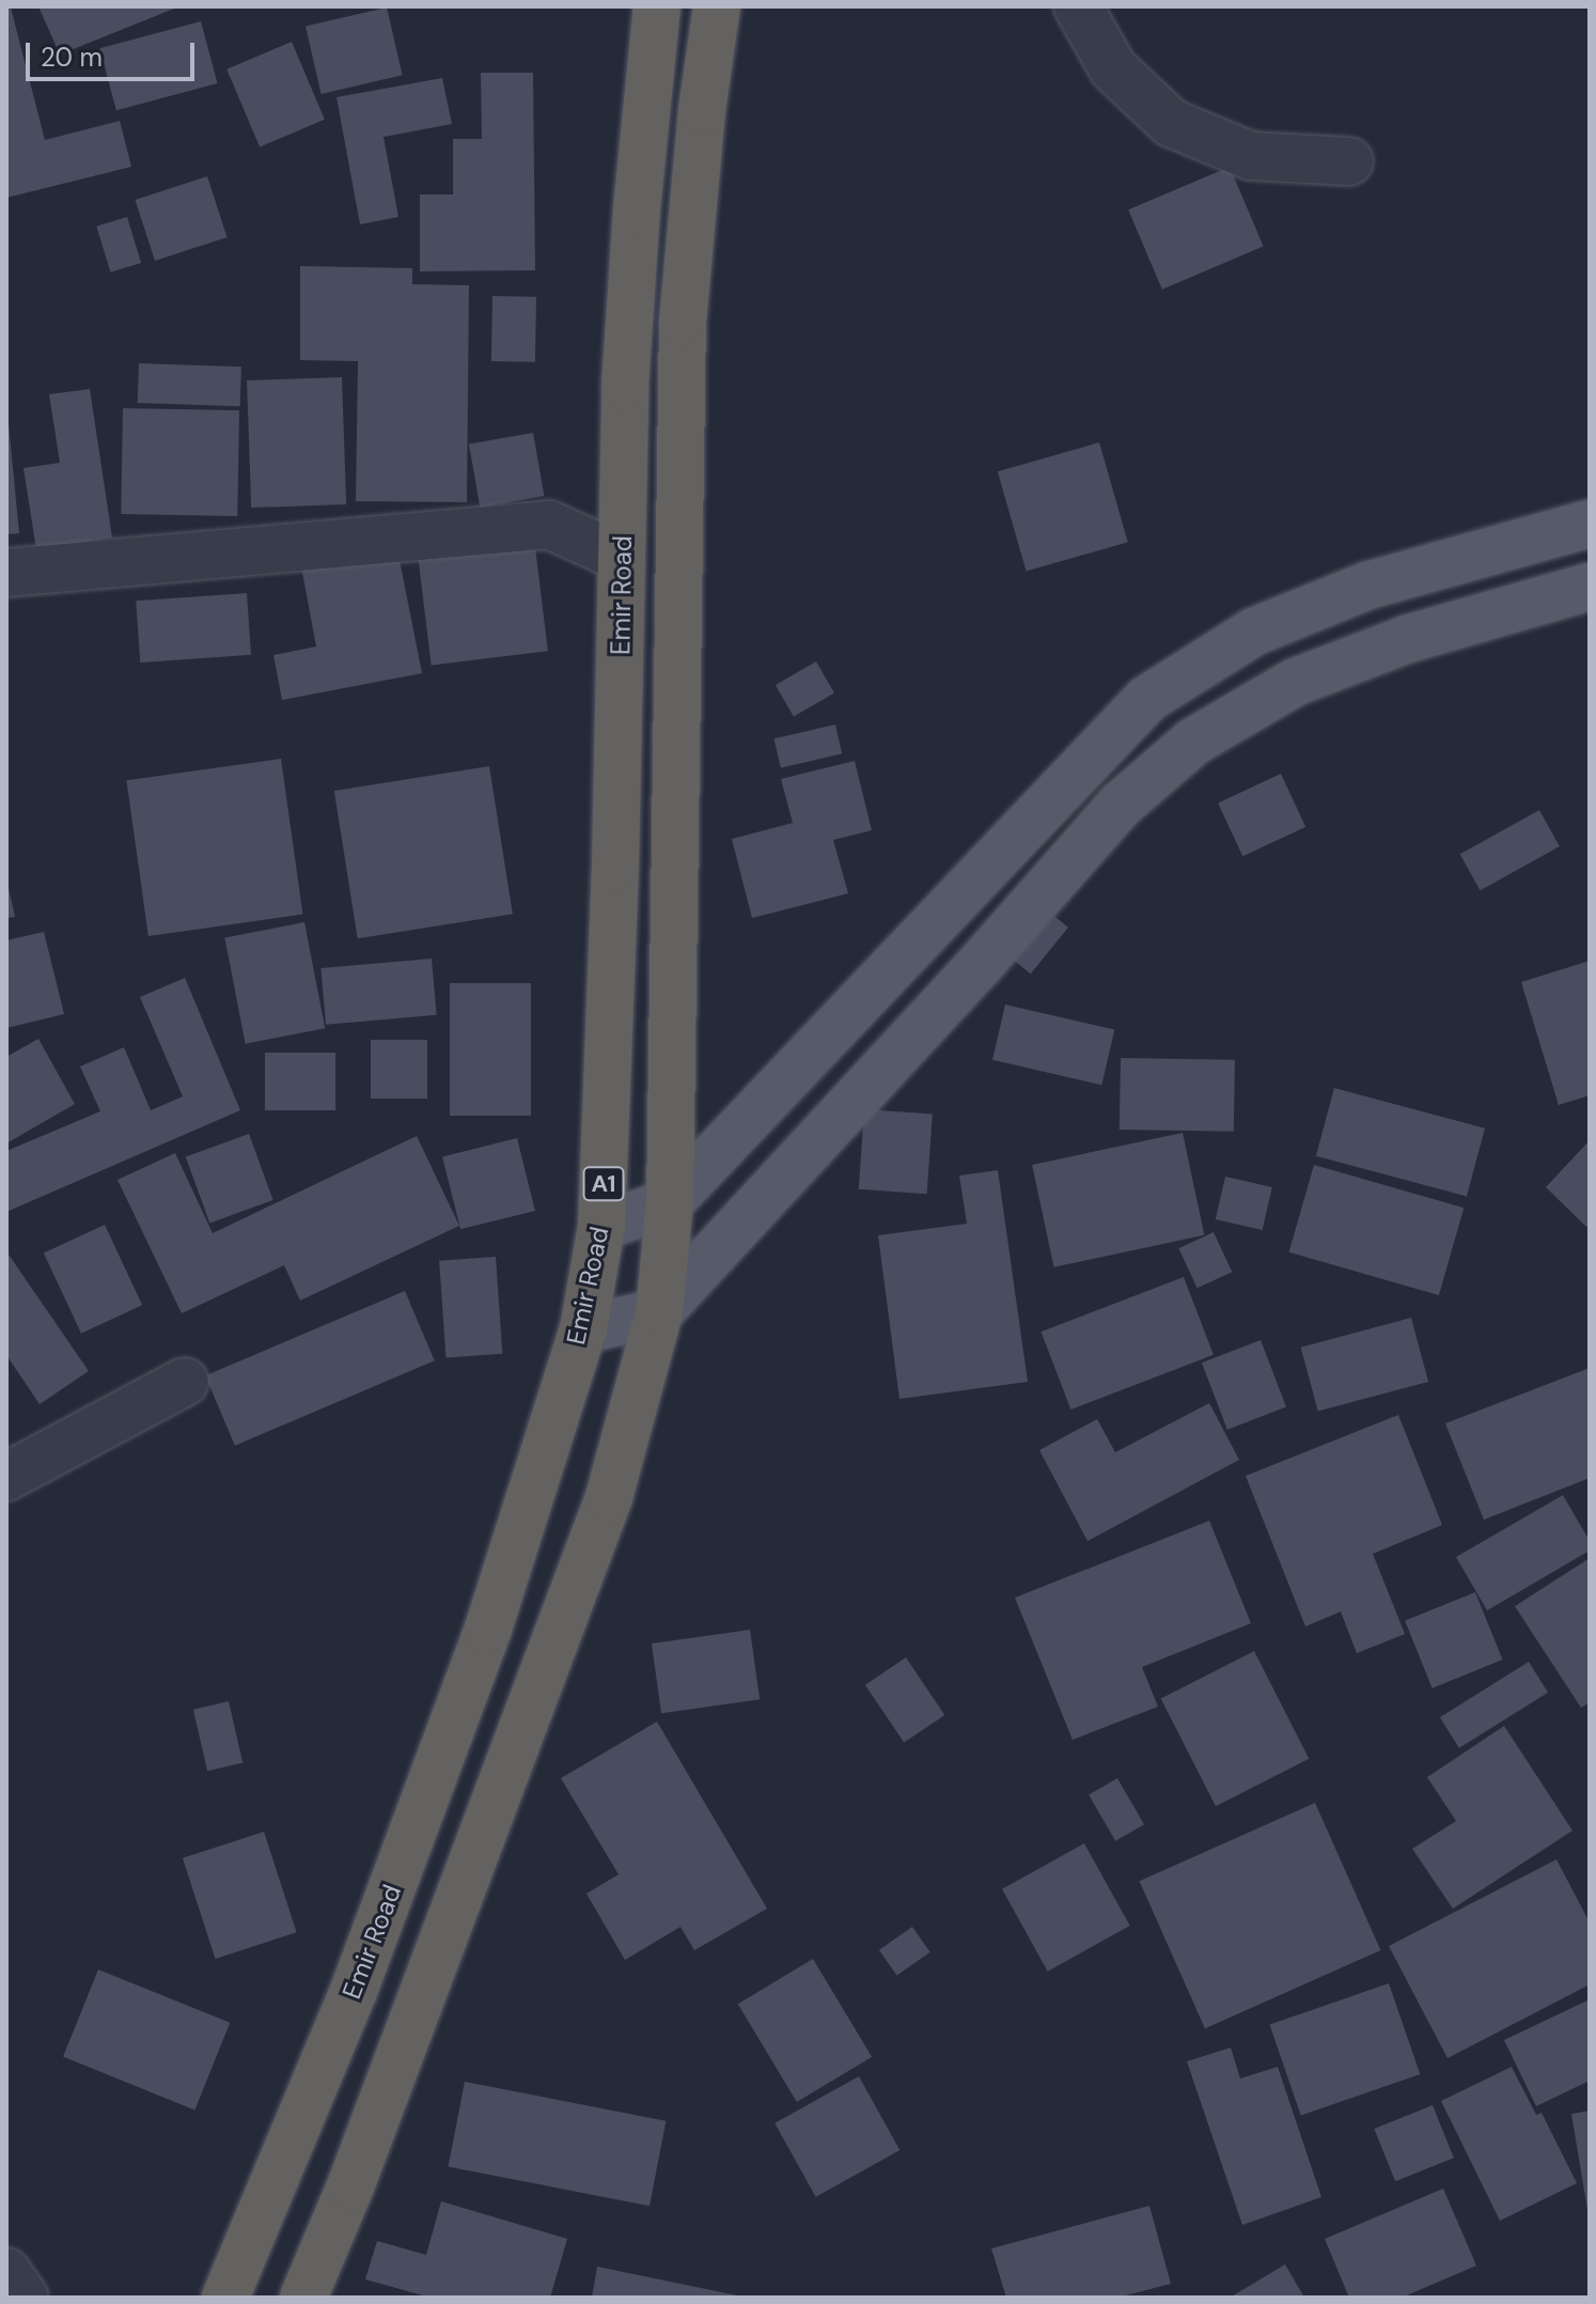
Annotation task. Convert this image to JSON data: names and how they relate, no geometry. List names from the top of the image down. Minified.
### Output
{"streets":{"highway":["Emir Road","A1"]},"scale_bar":"20 m"}
